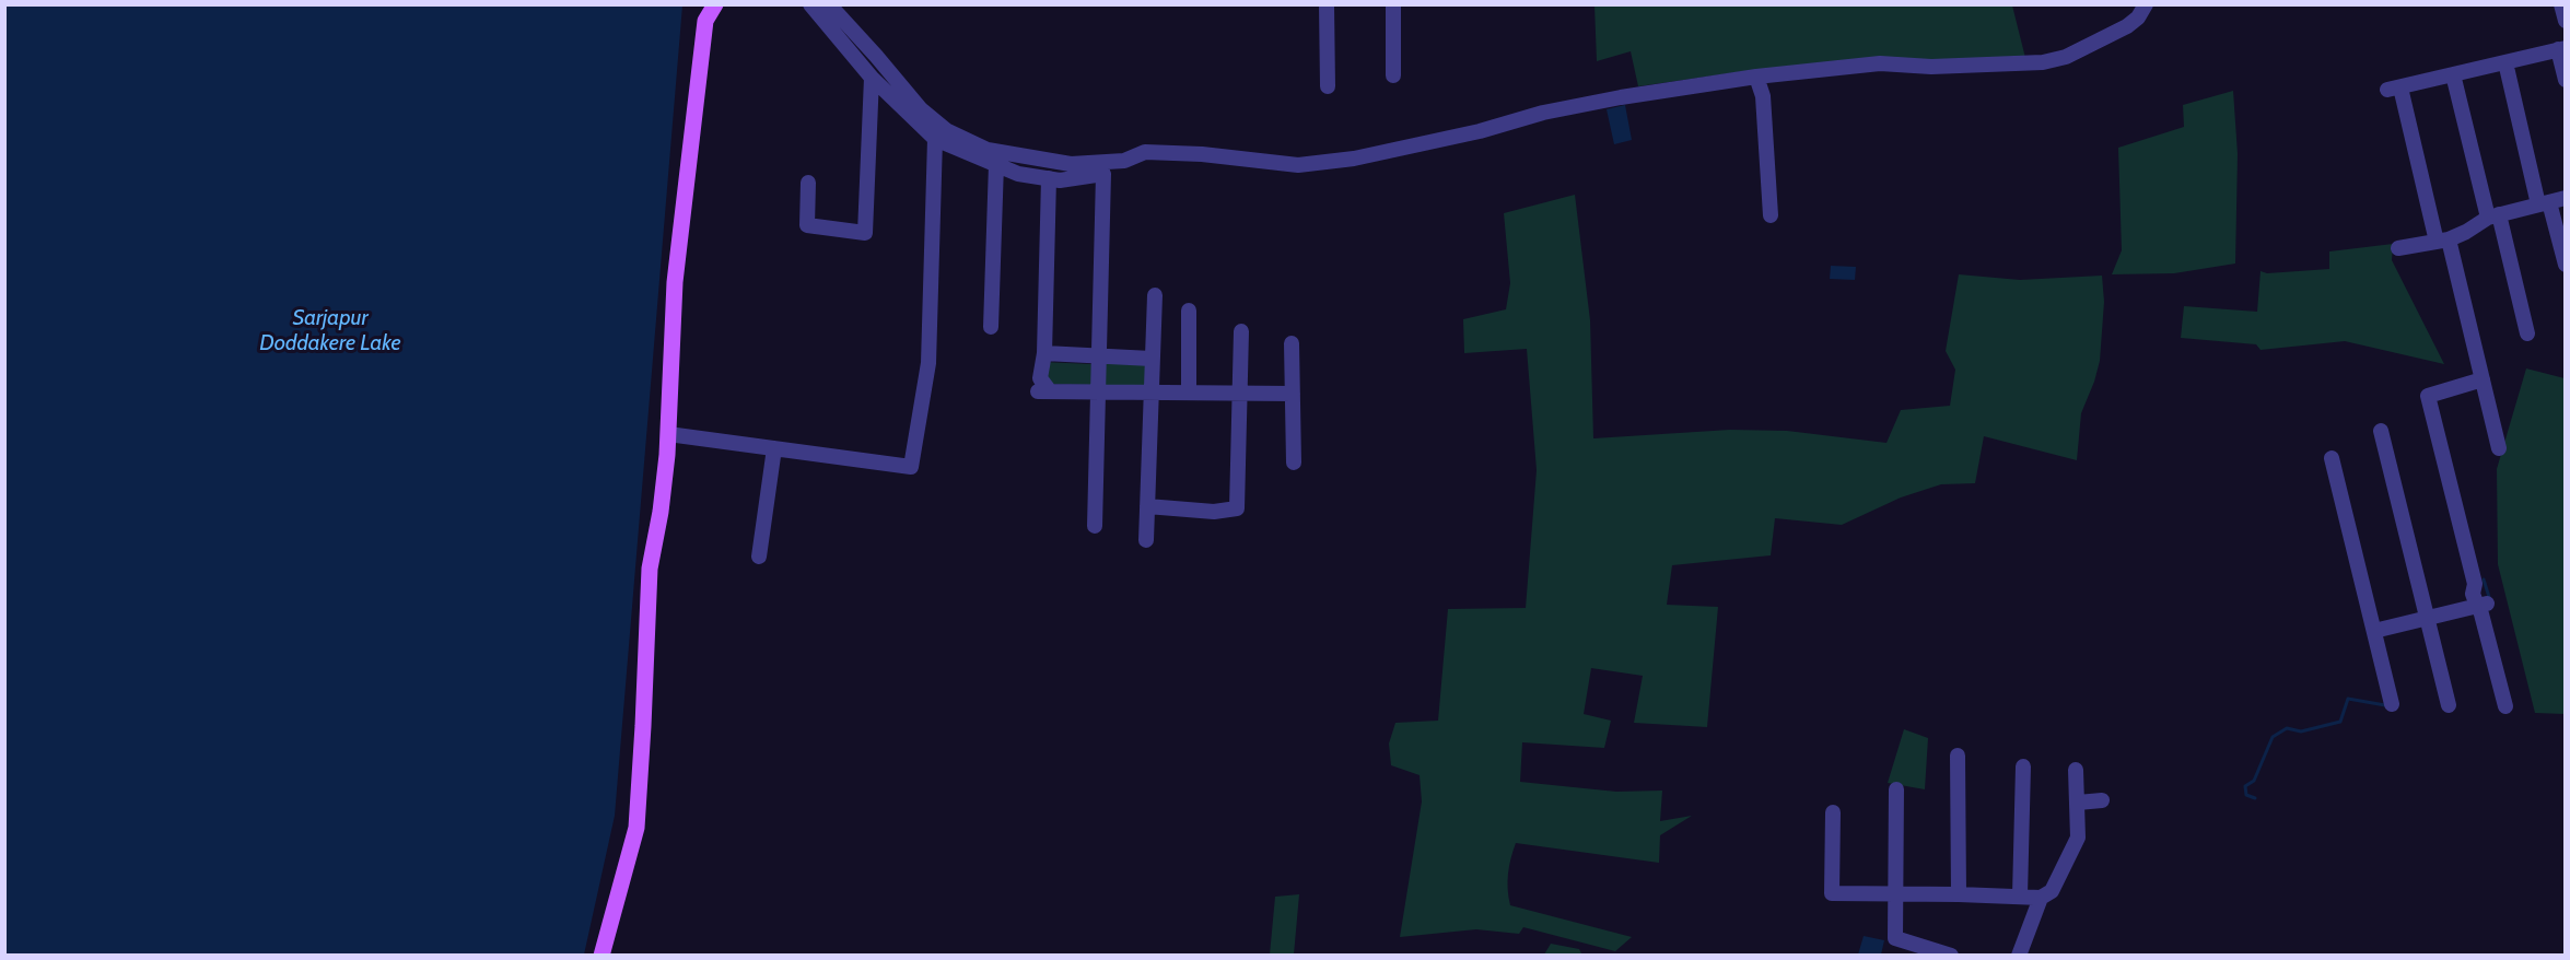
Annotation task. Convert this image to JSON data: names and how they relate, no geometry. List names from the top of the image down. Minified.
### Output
{"water":["Sarjapur Doddakere Lake"]}
